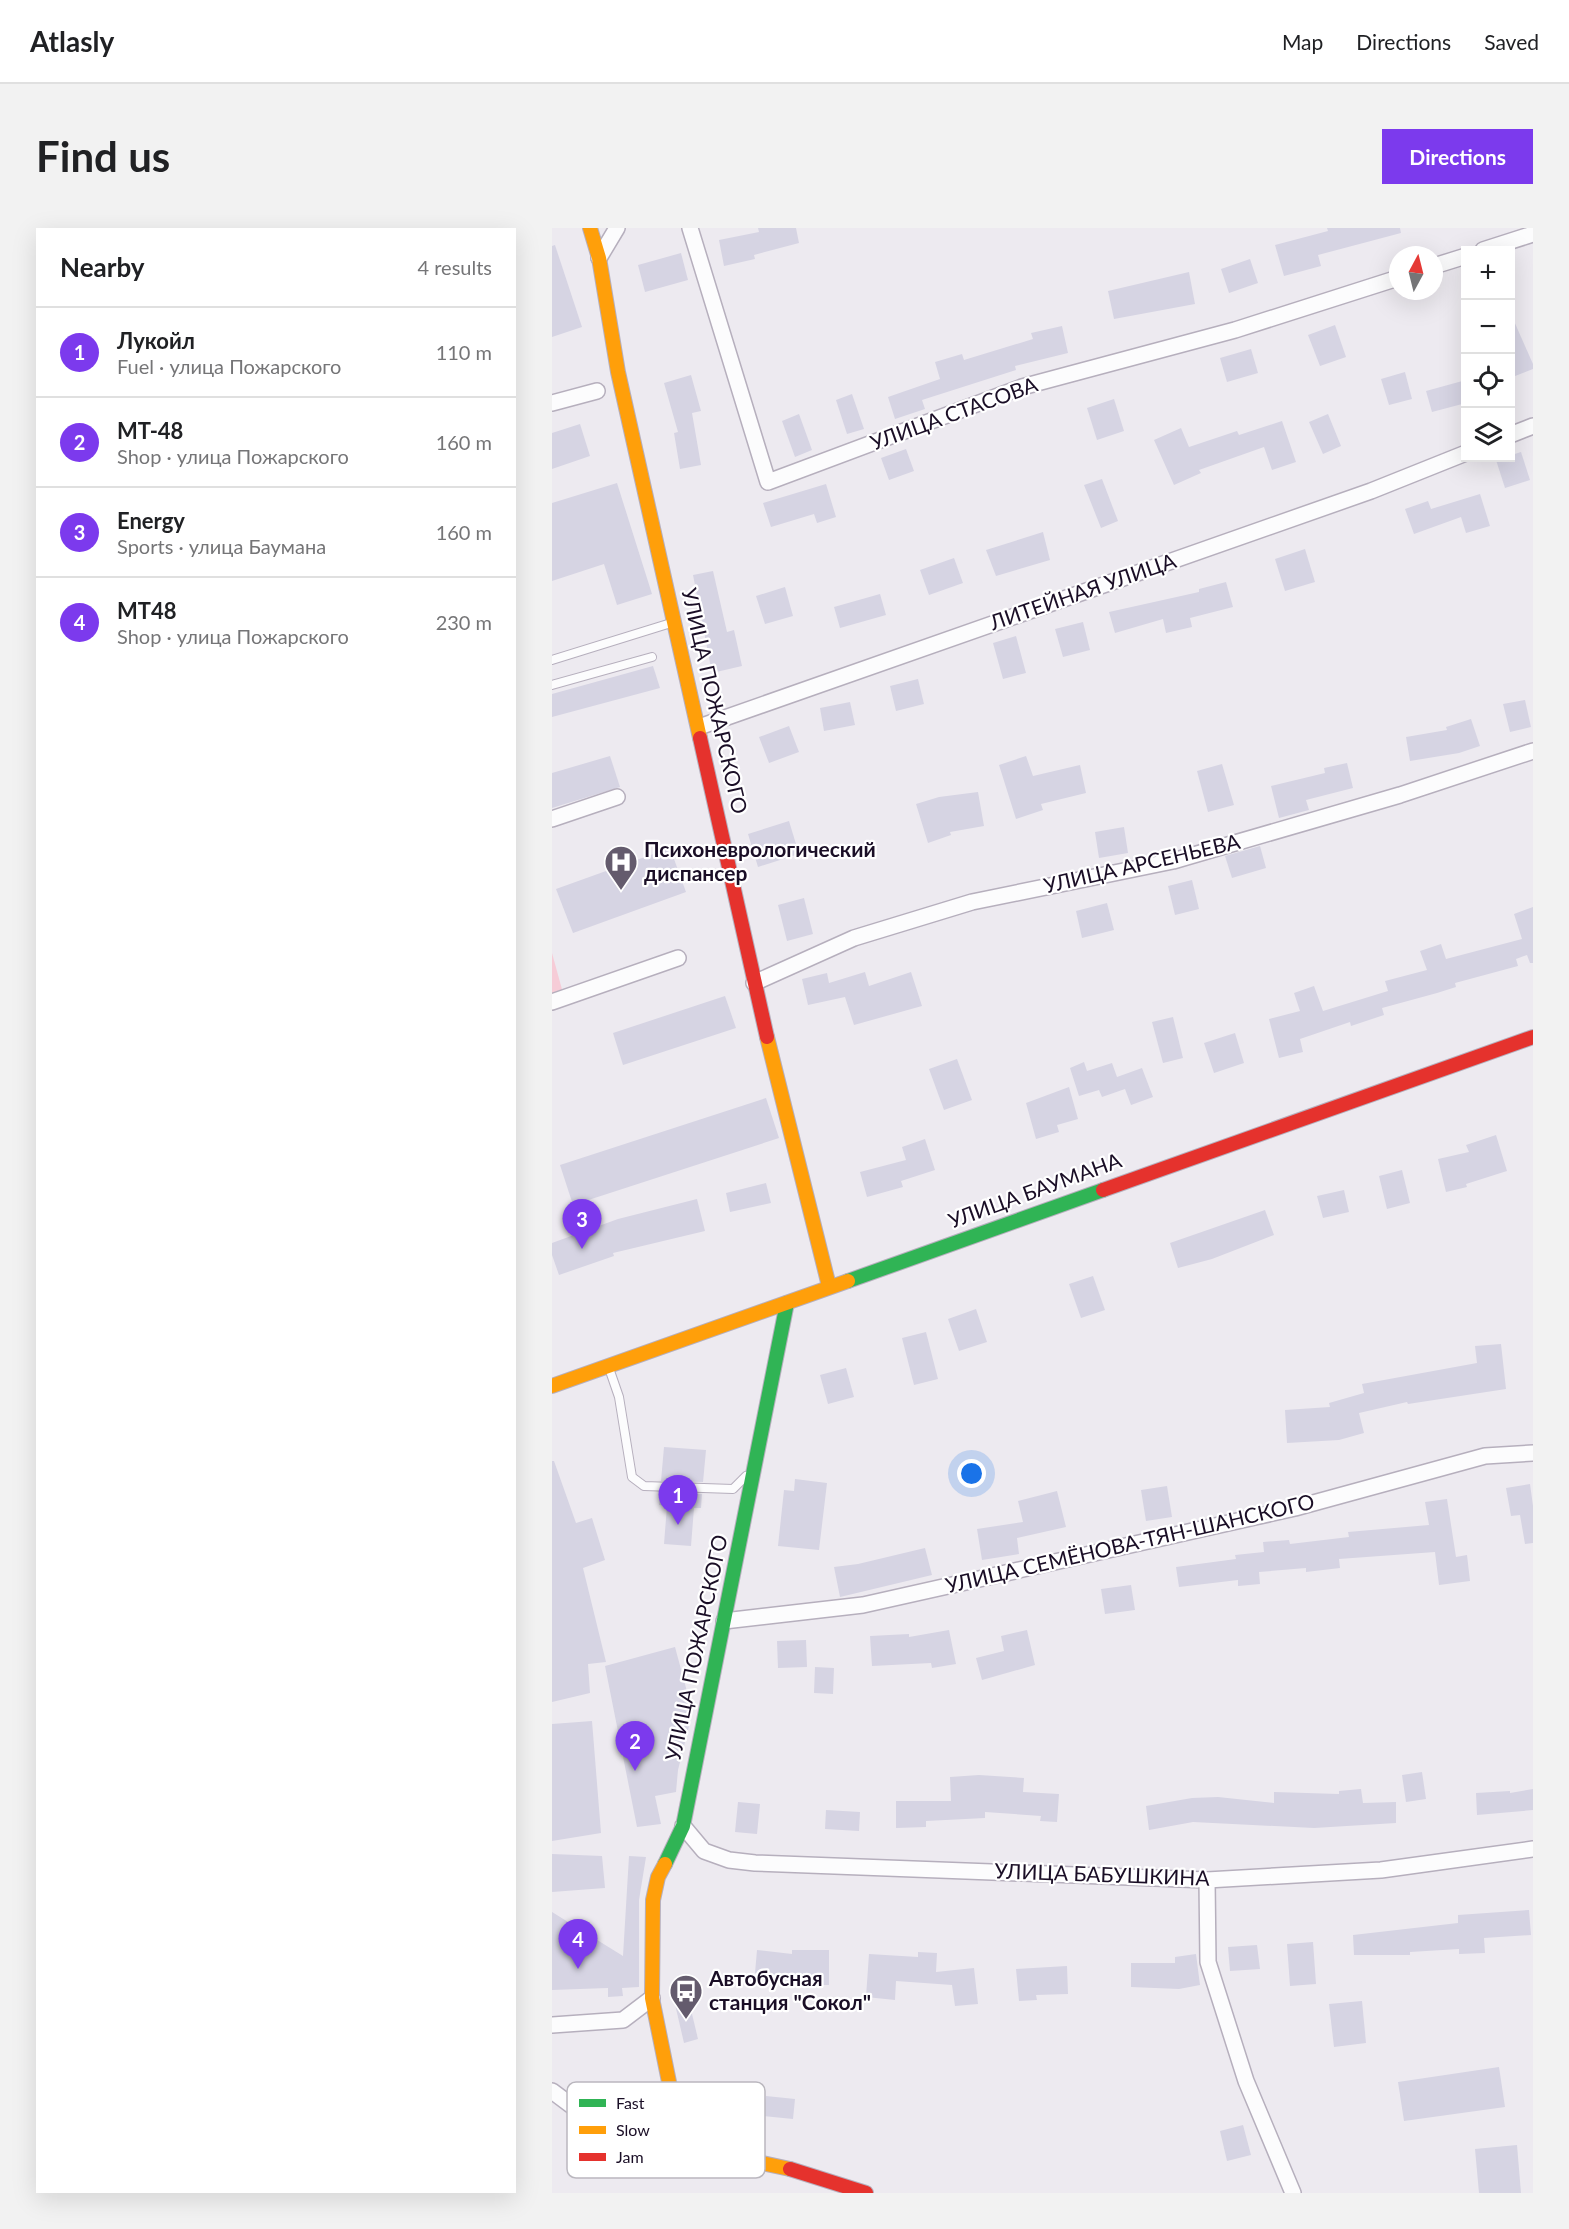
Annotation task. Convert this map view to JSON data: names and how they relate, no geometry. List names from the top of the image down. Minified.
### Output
{"streets":{"street":["УЛИЦА СТАСОВА","ЛИТЕЙНАЯ УЛИЦА","УЛИЦА ПОЖАРСКОГО","УЛИЦА АРСЕНЬЕВА","УЛИЦА БАУМАНА","УЛИЦА СЕМЁНОВА-ТЯН-ШАНСКОГО","УЛИЦА БАБУШКИНА"]},"crossings":[["ЛИТЕЙНАЯ УЛИЦА","УЛИЦА ПОЖАРСКОГО"],["УЛИЦА ПОЖАРСКОГО","УЛИЦА АРСЕНЬЕВА"],["УЛИЦА ПОЖАРСКОГО","УЛИЦА БАУМАНА"],["УЛИЦА ПОЖАРСКОГО","УЛИЦА СЕМЁНОВА-ТЯН-ШАНСКОГО"],["УЛИЦА ПОЖАРСКОГО","УЛИЦА БАБУШКИНА"]],"places":{"hospital":["Психоневрологический диспансер"],"bus stop":["Автобусная станция \"Сокол\""]},"legend":["Fast","Slow","Jam"],"north":"top","page":{"header":"Atlasly","nav":["Map","Directions","Saved"],"buttons":"Directions","title":"Find us","heading":["Nearby","4 results"],"map_buttons":["+","−"],"list":[{"mark":"1","name":"Лукойл","note":"Fuel · улица Пожарского","value":"110 m"},{"mark":"2","name":"МТ-48","note":"Shop · улица Пожарского","value":"160 m"},{"mark":"3","name":"Energy","note":"Sports · улица Баумана","value":"160 m"},{"mark":"4","name":"МТ48","note":"Shop · улица Пожарского","value":"230 m"}],"pins":["3","1","2","4"]}}
